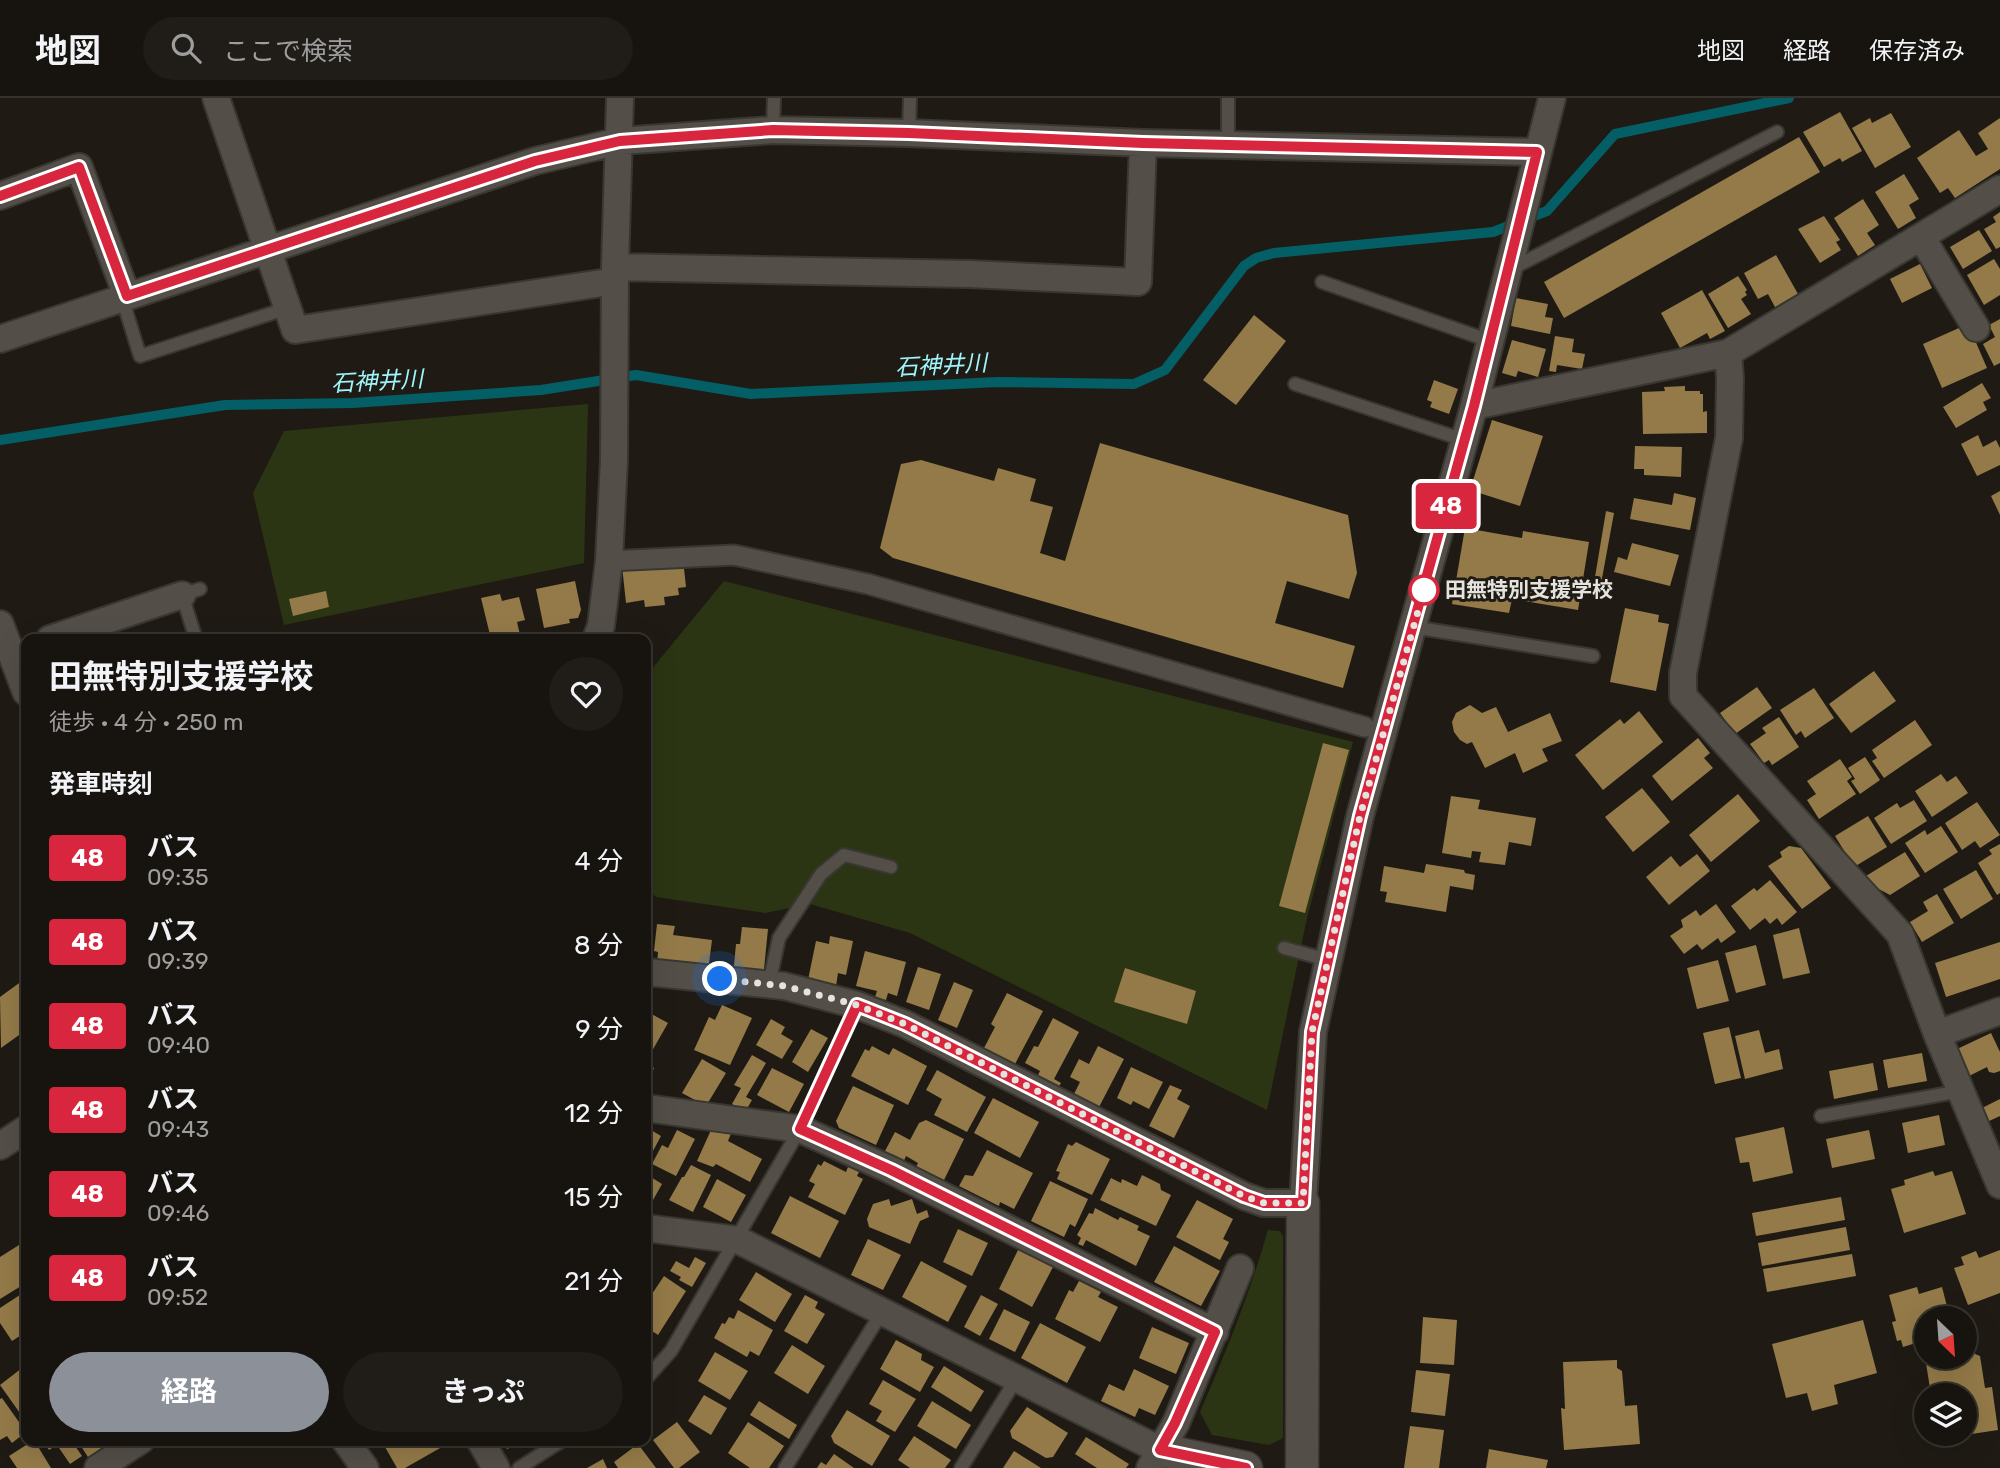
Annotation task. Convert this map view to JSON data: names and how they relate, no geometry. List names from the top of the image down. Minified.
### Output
{"water":["石神井川"],"places":["田無特別支援学校"],"lines":["bus line 48"],"north":"bottom right","page":{"header":"地図","search":"ここで検索","nav":["地図","経路","保存済み"],"on_map":"48","heading":[["田無特別支援学校","徒歩 · 4 分 · 250 m"],"発車時刻"],"list":[{"mark":"48","name":"バス","note":"09:35","value":"4 分"},{"mark":"48","name":"バス","note":"09:39","value":"8 分"},{"mark":"48","name":"バス","note":"09:40","value":"9 分"},{"mark":"48","name":"バス","note":"09:43","value":"12 分"},{"mark":"48","name":"バス","note":"09:46","value":"15 分"},{"mark":"48","name":"バス","note":"09:52","value":"21 分"}],"buttons":["経路","きっぷ"]}}
